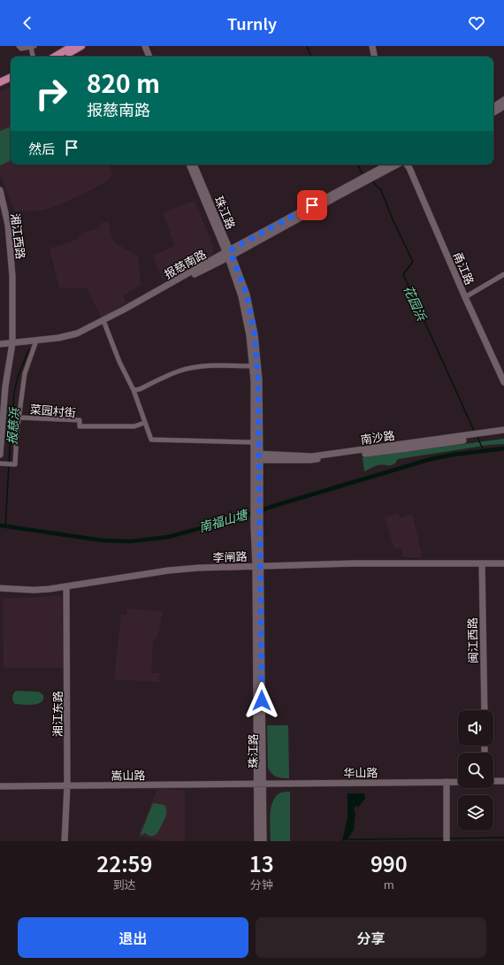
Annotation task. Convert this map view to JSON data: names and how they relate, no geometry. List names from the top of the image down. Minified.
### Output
{"streets":{"street":["珠江路","湘江西路","报慈南路","甬江路","菜园村街","南沙路","李闸路","闽江西路","湘江东路","华山路","嵩山路"]},"crossings":[["珠江路","报慈南路"],["珠江路","南沙路"],["珠江路","李闸路"],["珠江路","华山路"],["珠江路","嵩山路"],["湘江西路","报慈南路"],["李闸路","闽江西路"],["李闸路","湘江东路"],["湘江东路","嵩山路"],["华山路","嵩山路"]],"water":["花园浜","报慈浜","南福山塘"],"page":{"header":"Turnly","turn":["820 m","报慈南路"],"then":"然后","eta":["22:59","到达","13","分钟","990","m"],"buttons":["退出","分享"]}}
